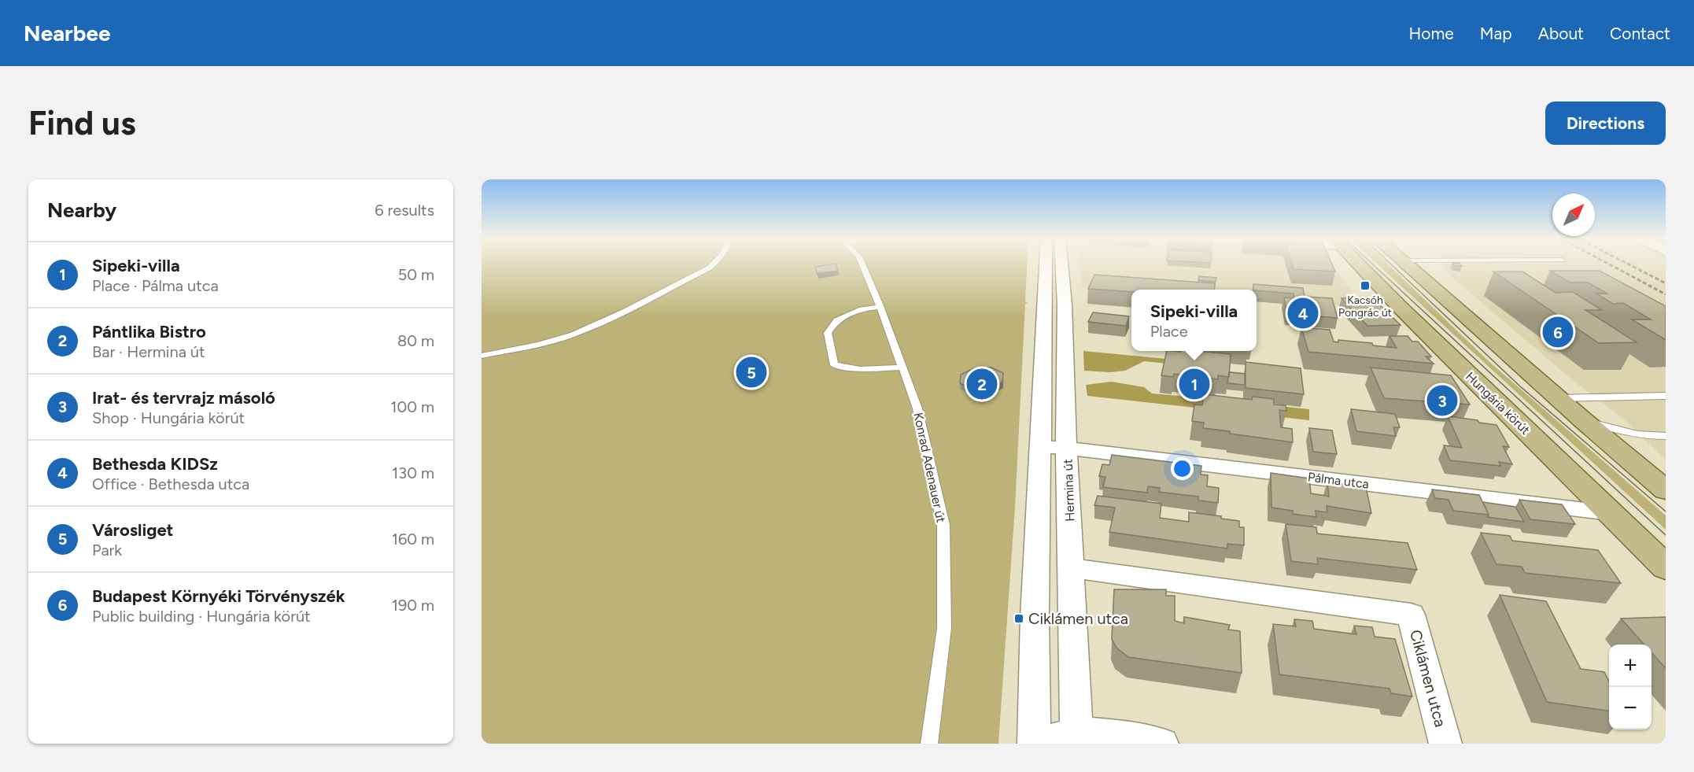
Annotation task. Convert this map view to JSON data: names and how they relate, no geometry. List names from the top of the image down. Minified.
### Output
{"streets":{"main road":["Hungária körút"],"street":["Pálma utca","Hermina út","Ciklámen utca"],"lane":["Konrad Adenauer út"]},"crossings":[["Hungária körút","Pálma utca"],["Pálma utca","Hermina út"],["Hermina út","Ciklámen utca"]],"places":{"transit":["Kacsóh Pongrác út","Ciklámen utca"]},"north":"top right","page":{"header":"Nearbee","nav":["Home","Map","About","Contact"],"buttons":"Directions","title":"Find us","heading":["Nearby","6 results"],"list":[{"mark":"1","name":"Sipeki-villa","note":"Place · Pálma utca","value":"50 m"},{"mark":"2","name":"Pántlika Bistro","note":"Bar · Hermina út","value":"80 m"},{"mark":"3","name":"Irat- és tervrajz másoló","note":"Shop · Hungária körút","value":"100 m"},{"mark":"4","name":"Bethesda KIDSz","note":"Office · Bethesda utca","value":"130 m"},{"mark":"5","name":"Városliget","note":"Park","value":"160 m"},{"mark":"6","name":"Budapest Környéki Törvényszék","note":"Public building · Hungária körút","value":"190 m"}],"popup":["Sipeki-villa","Place"],"pins":["4","6","5","1","2","3"],"map_buttons":["+","−"]}}
